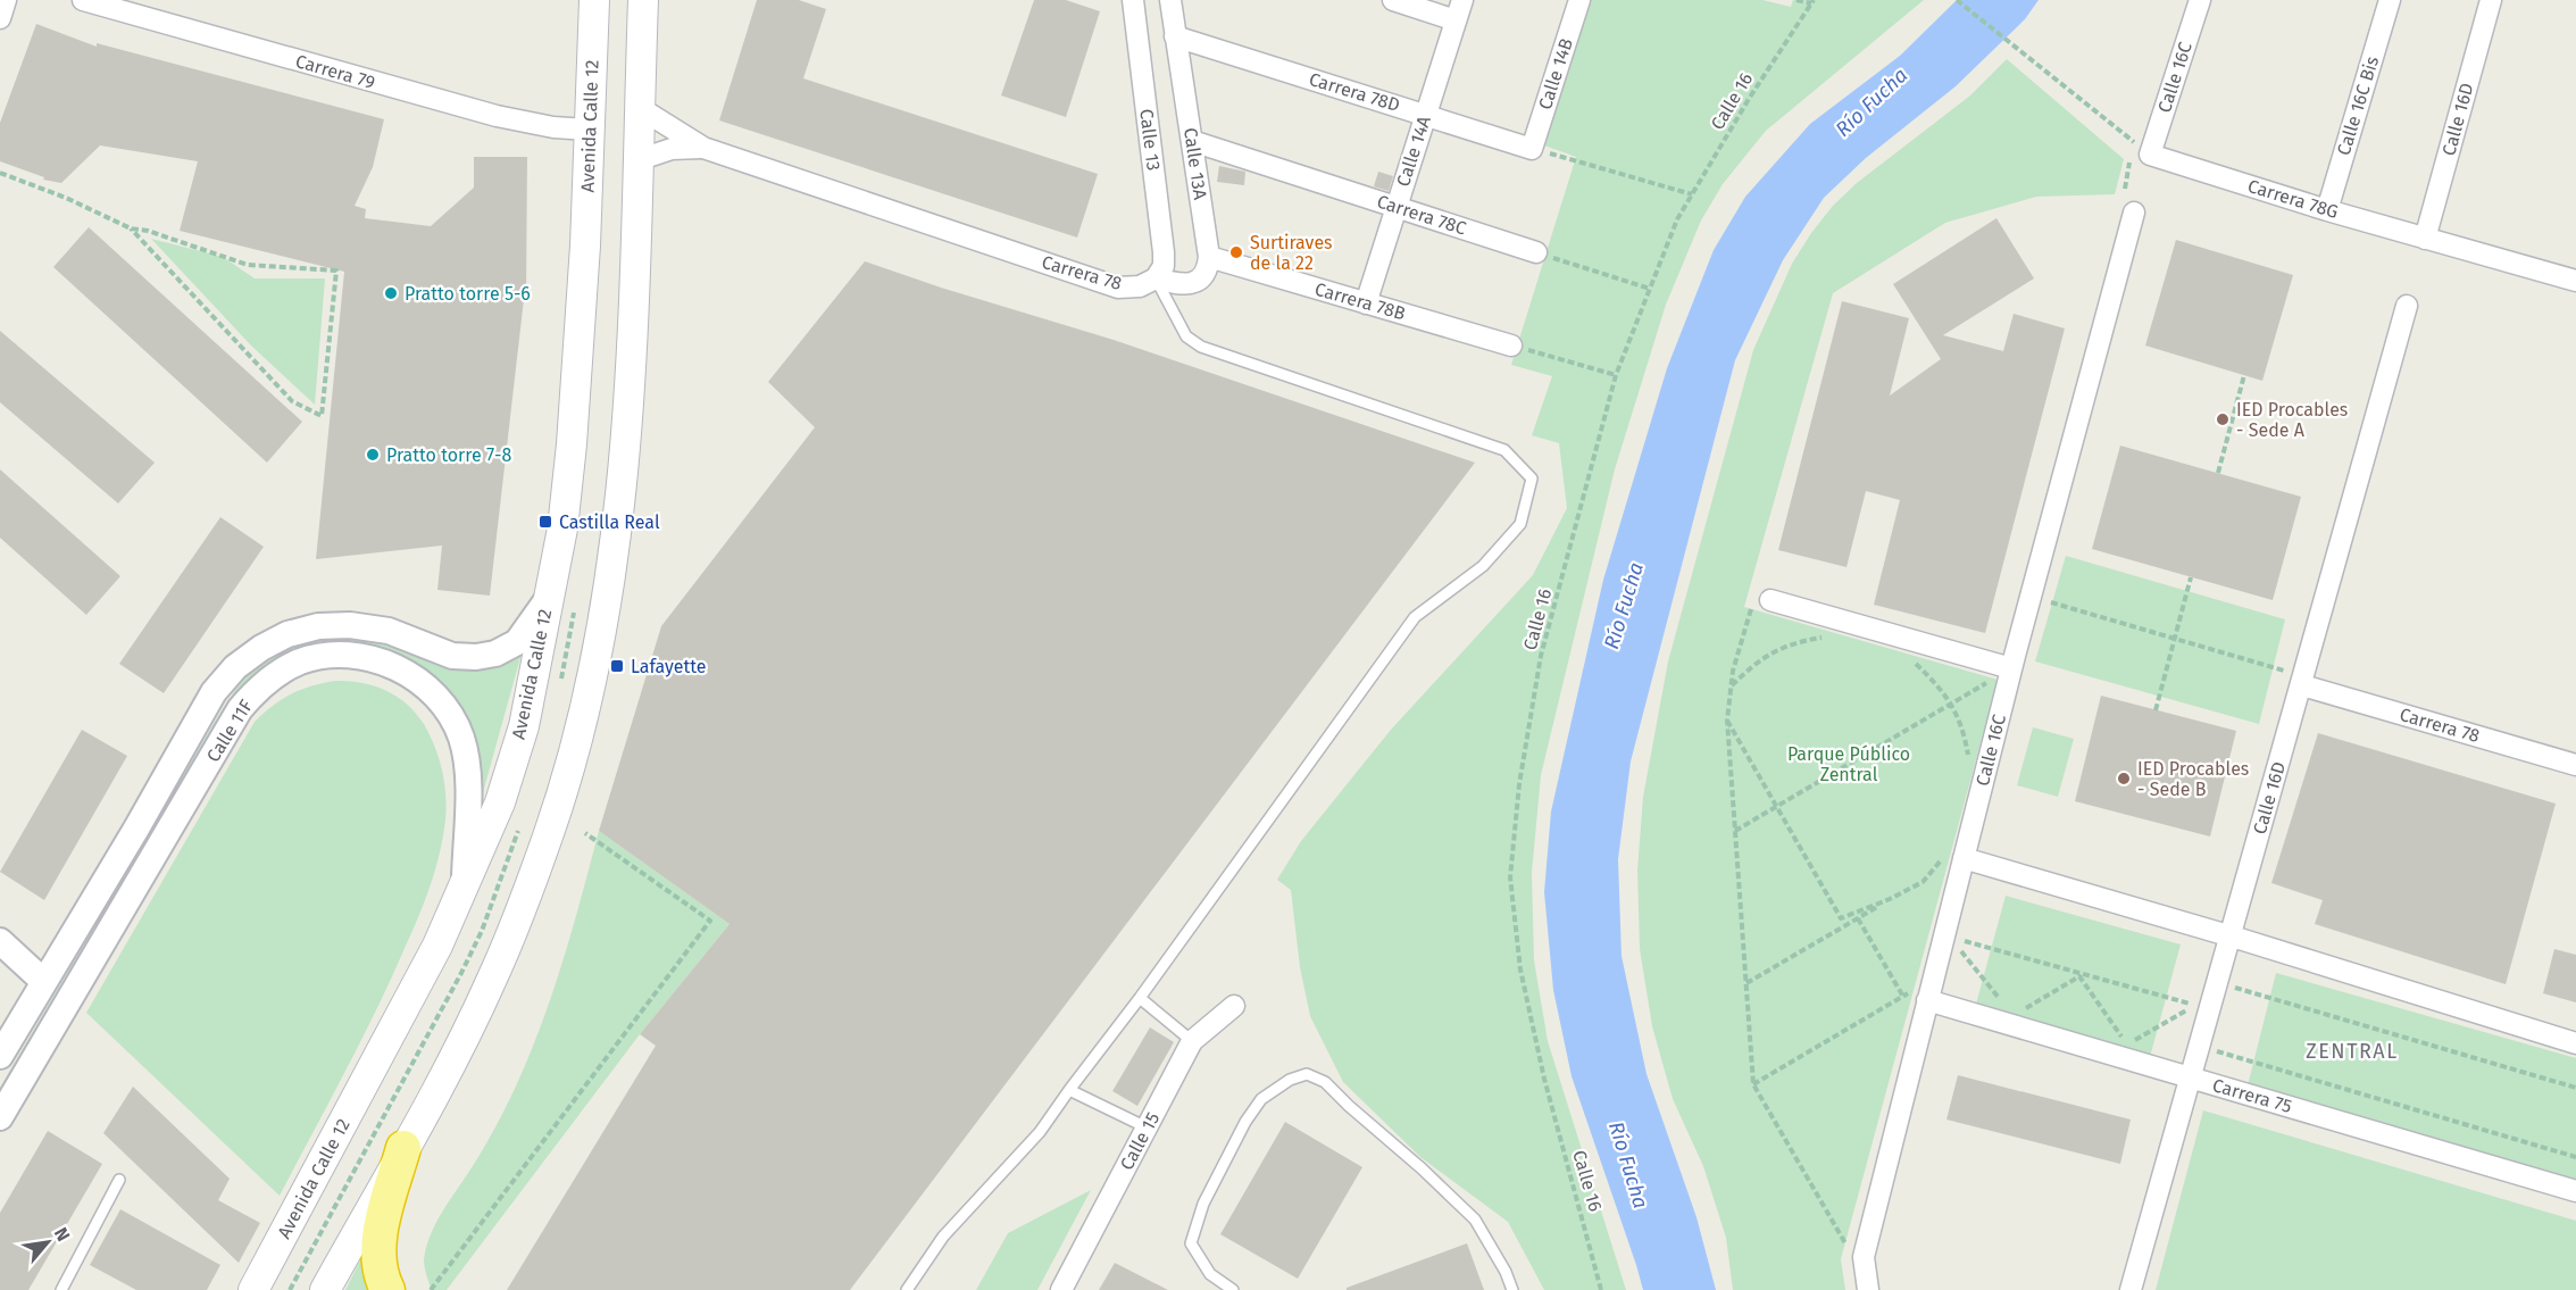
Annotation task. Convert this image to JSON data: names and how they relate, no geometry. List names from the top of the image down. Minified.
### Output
{"streets":{"main road":["Avenida Calle 12"],"street":["Carrera 79","Calle 14B","Calle 16C","Carrera 78D","Calle 16C Bis","Calle 16D","Calle 13","Calle 14A","Calle 13A","Carrera 78G","Carrera 78C","Carrera 78","Carrera 78B","Calle 11F","Carrera 75","Calle 15"],"path":["Calle 16"]},"crossings":[["Carrera 79","Avenida Calle 12"],["Calle 14B","Carrera 78D"],["Calle 16C","Carrera 78G"],["Calle 16C","Carrera 75"],["Carrera 78D","Calle 14A"],["Carrera 78D","Calle 13A"],["Calle 16C Bis","Carrera 78G"],["Calle 16D","Carrera 78G"],["Calle 16D","Carrera 78"],["Calle 16D","Carrera 75"],["Avenida Calle 12","Calle 11F"],["Calle 13","Carrera 78"],["Calle 14A","Carrera 78C"],["Calle 14A","Carrera 78B"],["Calle 13A","Carrera 78C"],["Calle 13A","Carrera 78B"]],"districts":["ZENTRAL"],"water":["Río Fucha"],"parks":["Parque Público Zentral"],"places":{"other":["Surtiraves de la 22","Pratto torre 5-6","IED Procables - Sede A","Pratto torre 7-8","IED Procables - Sede B"],"transit":["Castilla Real","Lafayette"]},"north":"top right"}
